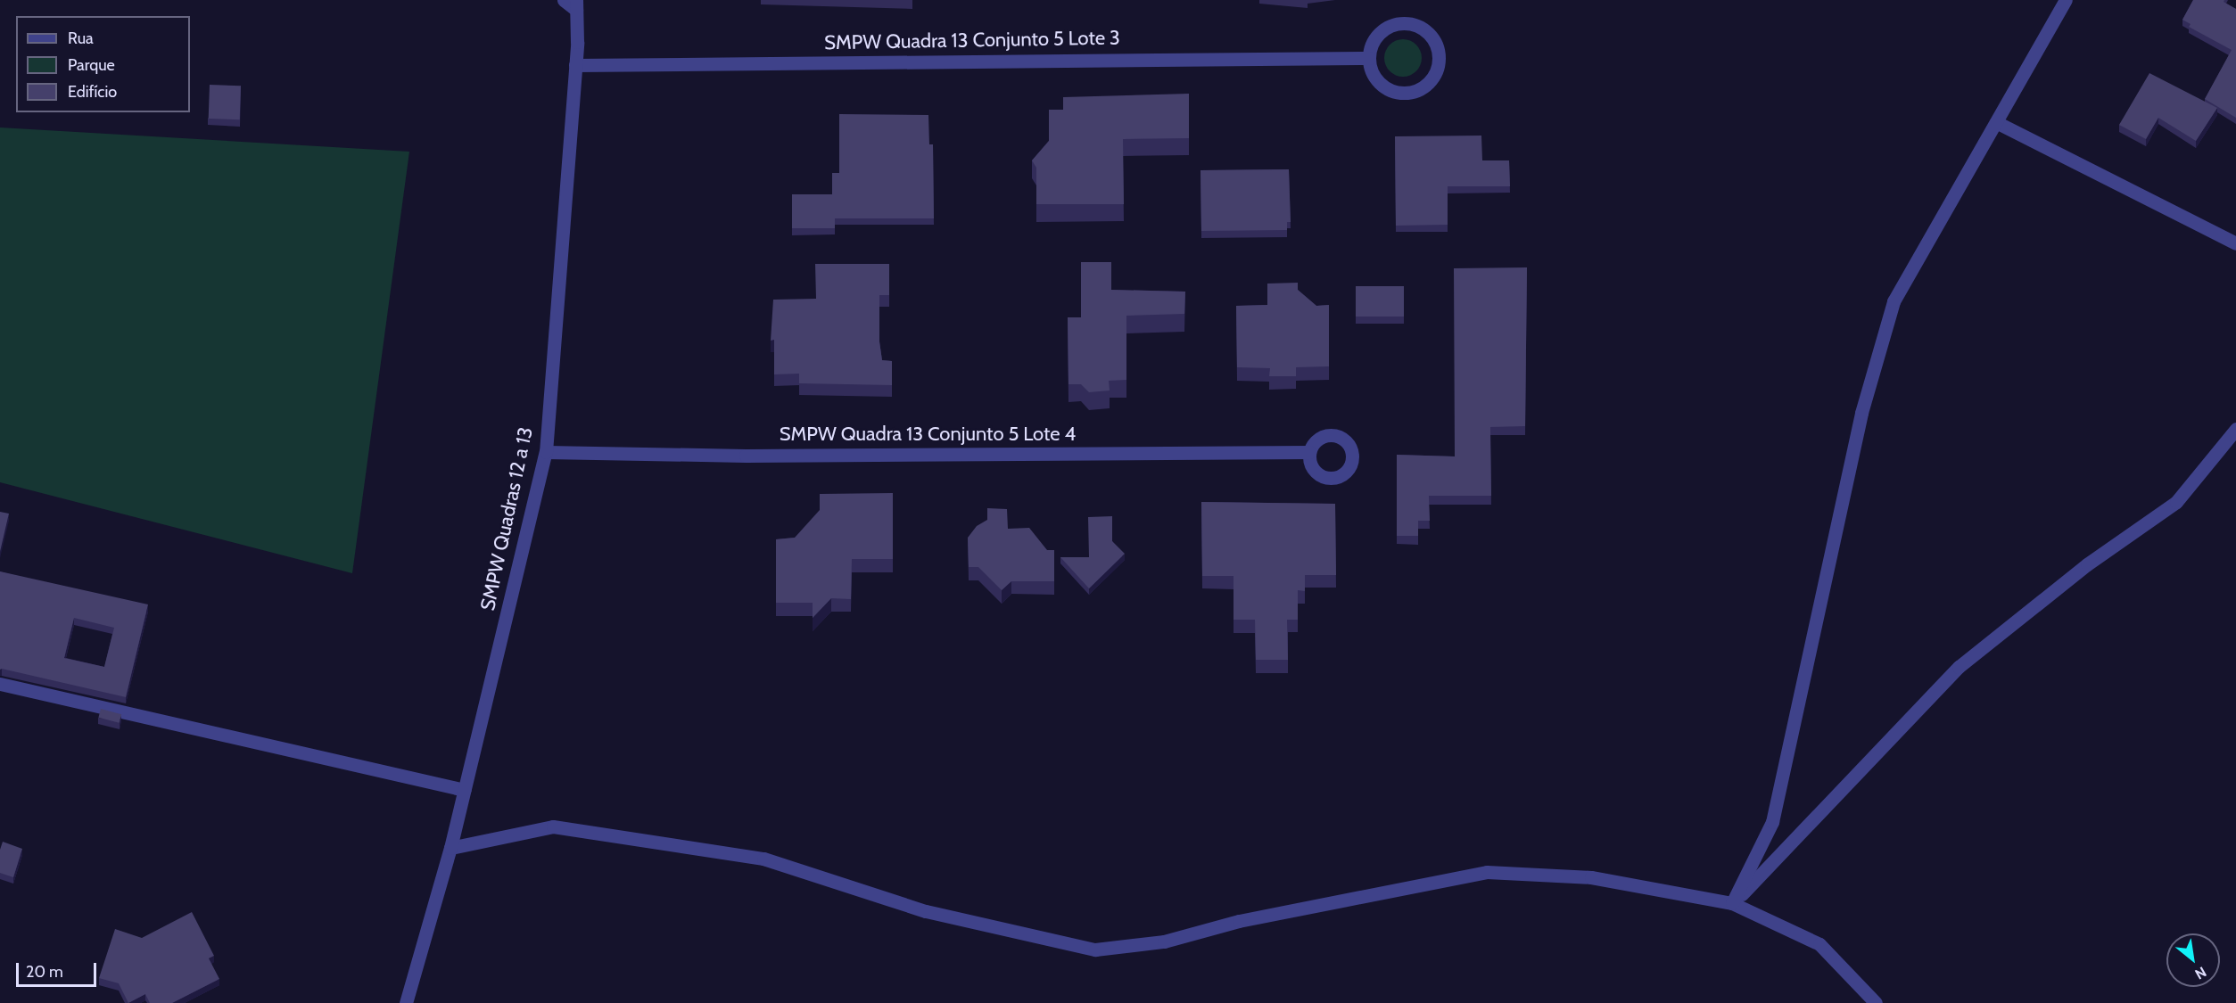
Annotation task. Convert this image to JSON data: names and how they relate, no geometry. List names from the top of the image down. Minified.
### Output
{"streets":{"street":["SMPW Quadra 13 Conjunto 5 Lote 3","SMPW Quadra 13 Conjunto 5 Lote 4","SMPW Quadras 12 a 13"]},"crossings":[["SMPW Quadra 13 Conjunto 5 Lote 3","SMPW Quadras 12 a 13"],["SMPW Quadra 13 Conjunto 5 Lote 4","SMPW Quadras 12 a 13"]],"legend":["Rua","Parque","Edifício"],"scale_bar":"20 m","north":"bottom right"}
